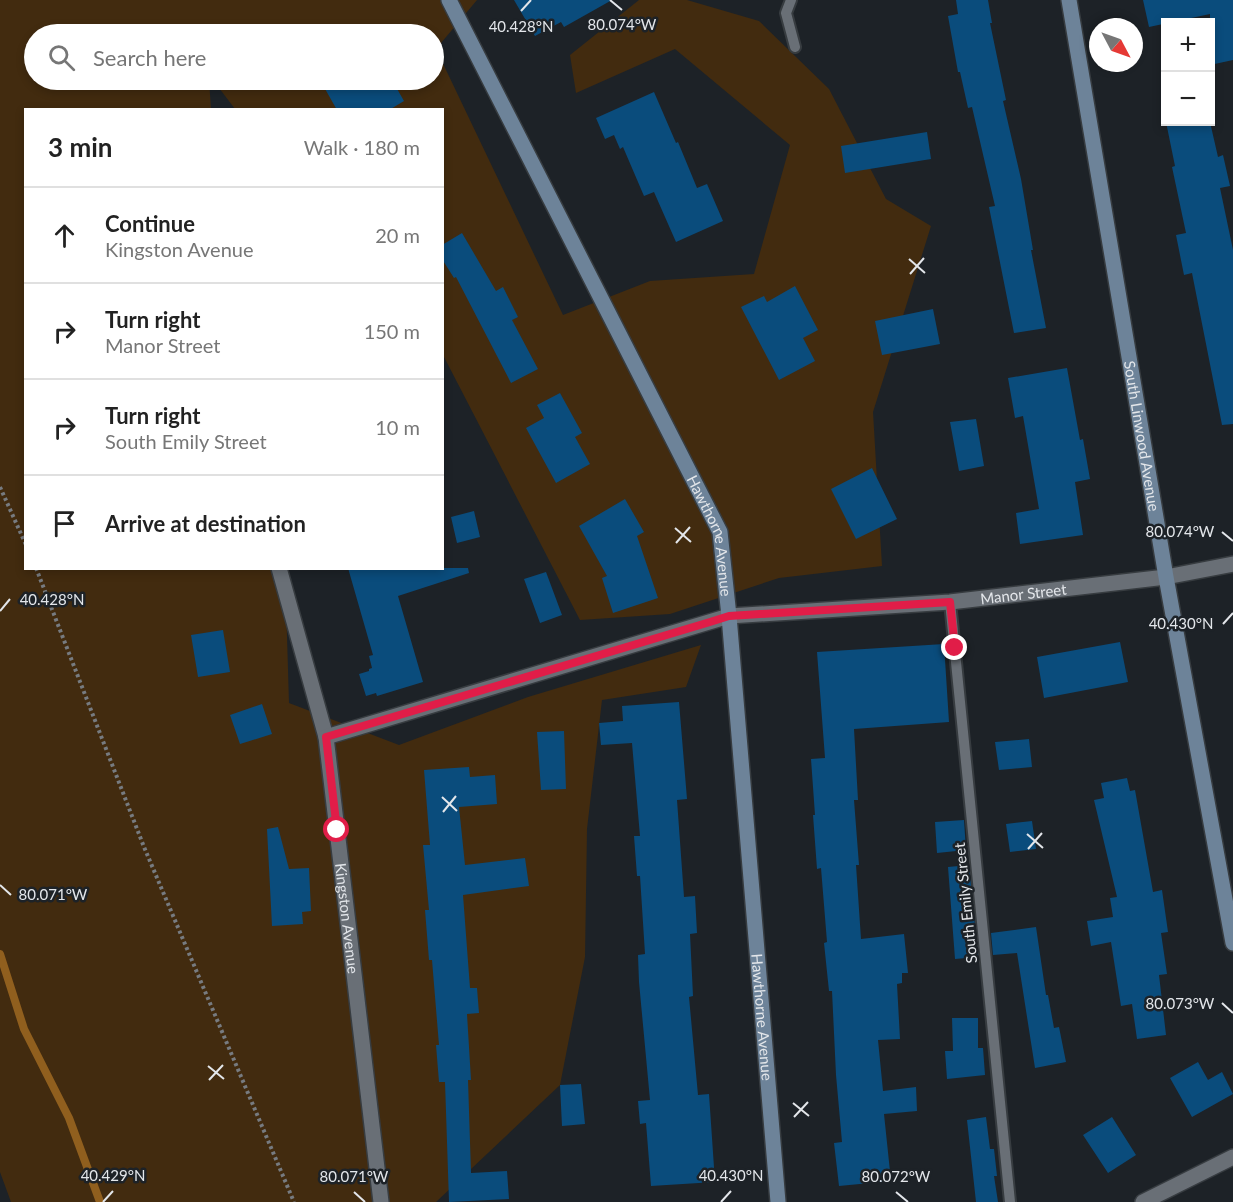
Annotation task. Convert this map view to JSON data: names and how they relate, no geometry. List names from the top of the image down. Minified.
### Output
{"streets":{"street":["South Linwood Avenue","Hawthorne Avenue","Manor Street","Kingston Avenue"],"lane":["South Emily Street"]},"crossings":[["South Linwood Avenue","Manor Street"],["Hawthorne Avenue","Manor Street"],["Manor Street","South Emily Street"],["Manor Street","Kingston Avenue"]],"north":"bottom right","page":{"map_buttons":["+","−"],"search":"Search here","heading":["3 min","Walk · 180 m"],"list":[["Continue","Kingston Avenue","20 m"],["Turn right","Manor Street","150 m"],["Turn right","South Emily Street","10 m"],"Arrive at destination"]},"coordinates":["80.074°W","40.428°N","40.430°N","80.071°W","80.073°W","40.429°N","80.072°W"]}
